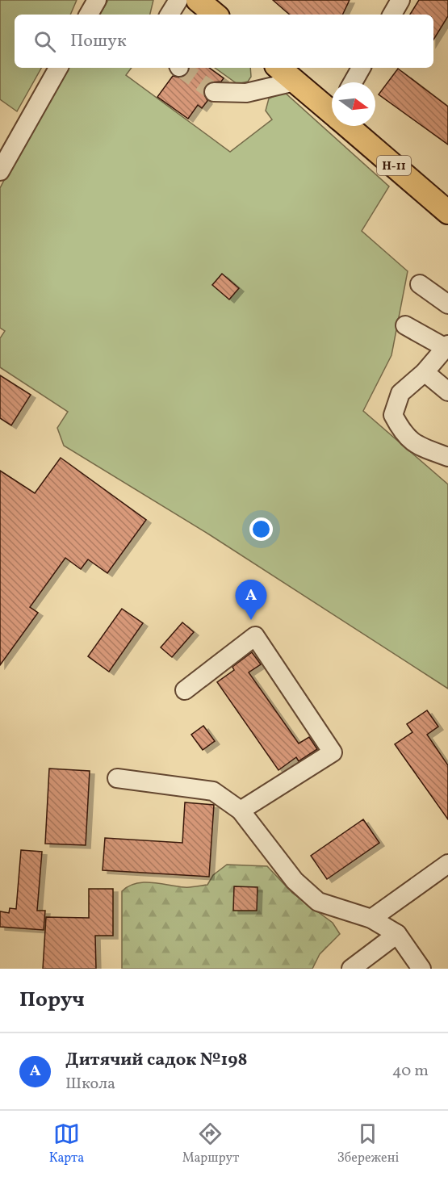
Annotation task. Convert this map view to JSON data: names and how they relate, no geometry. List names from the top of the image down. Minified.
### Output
{"streets":{"main road":["Н-11"]},"north":"right","page":{"search":"Пошук","pins":"A","heading":"Поруч","list":[{"mark":"A","name":"Дитячий садок №198","note":"Школа","value":"40 m"}],"nav":["Карта","Маршрут","Збережені"]}}
